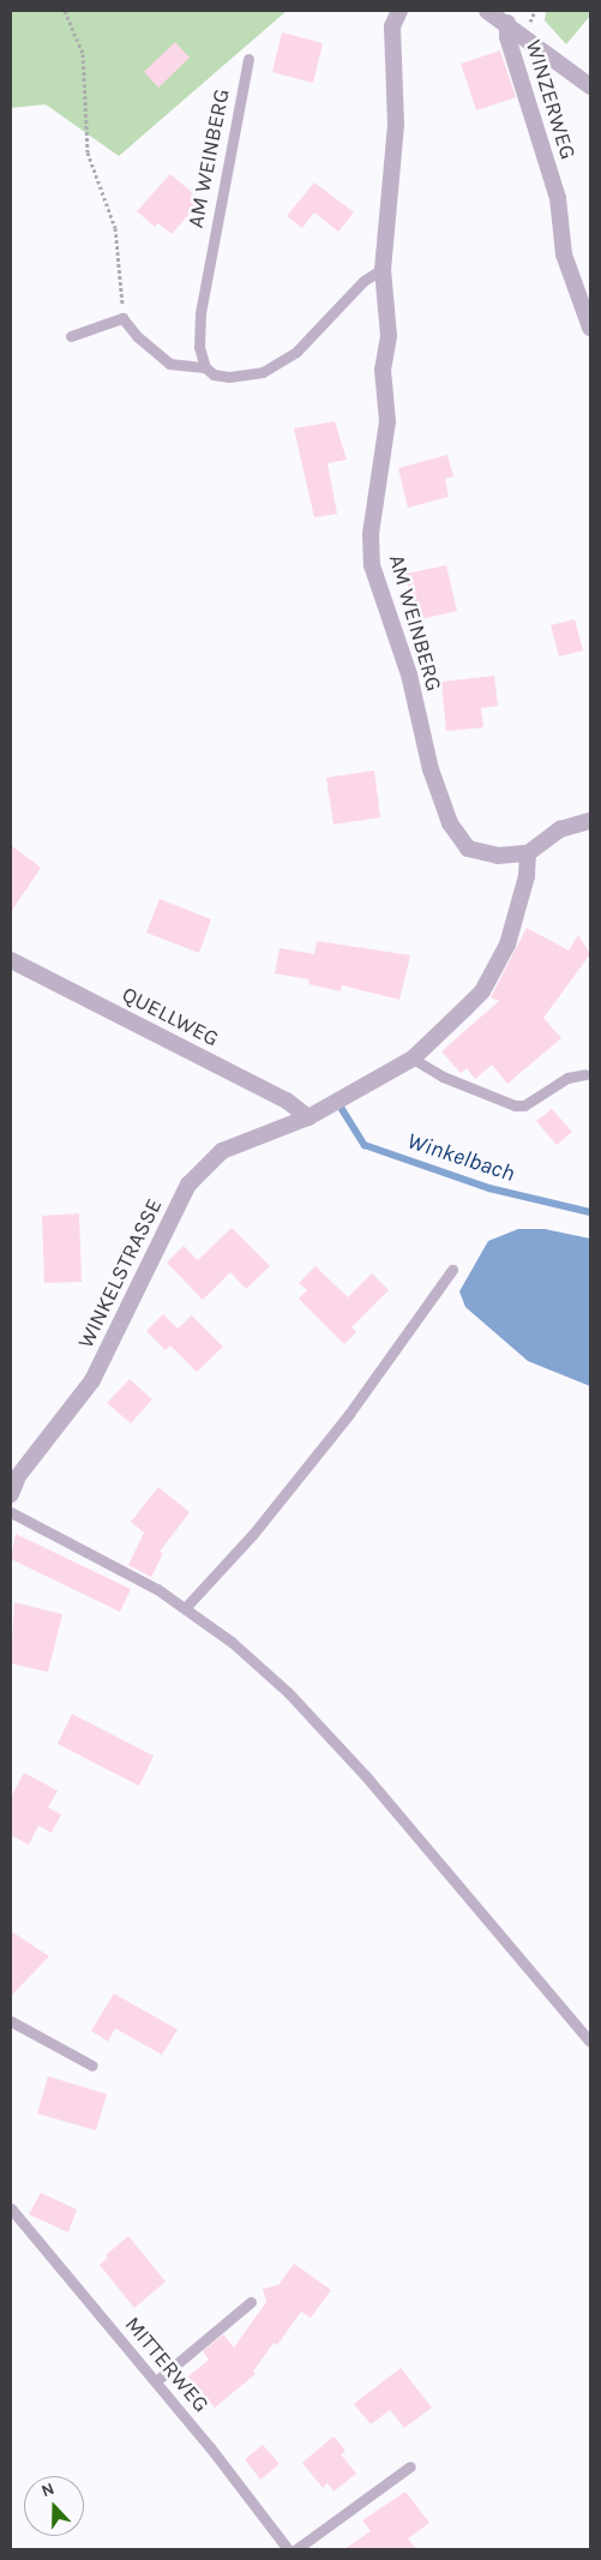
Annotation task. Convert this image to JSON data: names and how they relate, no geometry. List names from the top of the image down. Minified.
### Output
{"streets":{"street":["WINZERWEG","AM WEINBERG","QUELLWEG","WINKELSTRASSE"],"lane":["MITTERWEG"]},"crossings":[["AM WEINBERG","WINKELSTRASSE"],["QUELLWEG","WINKELSTRASSE"]],"water":["Winkelbach"],"north":"top"}
